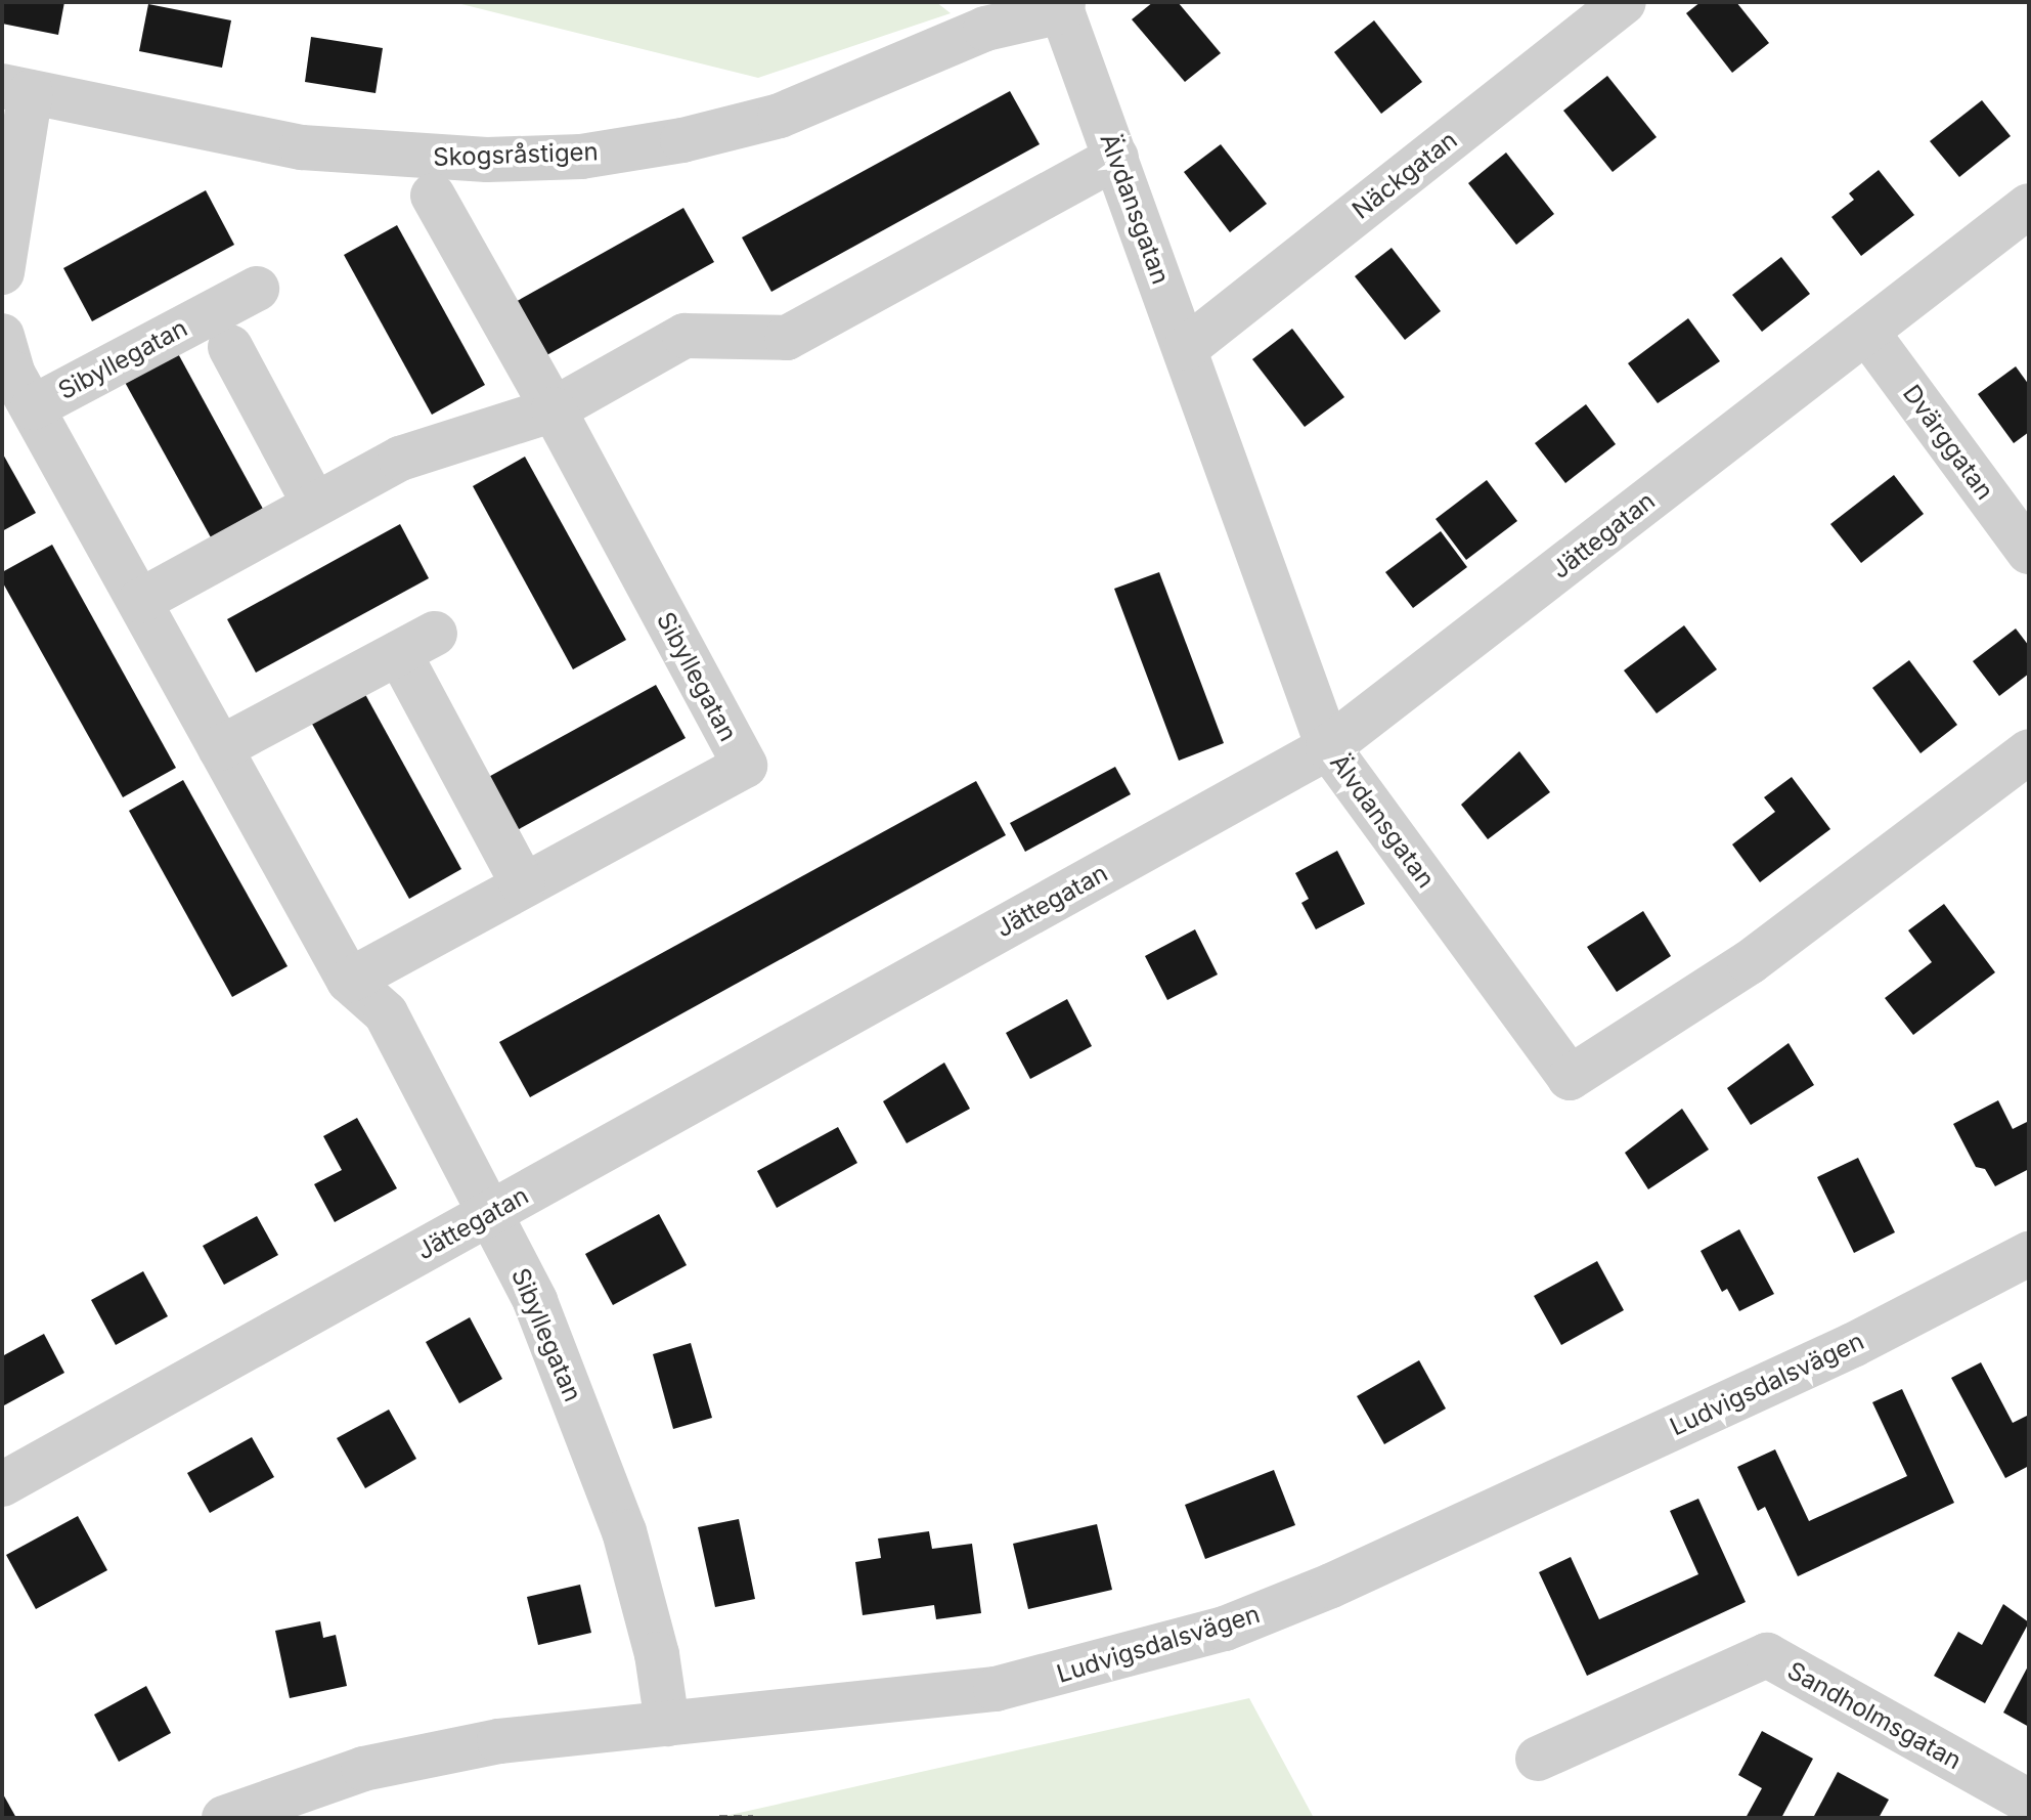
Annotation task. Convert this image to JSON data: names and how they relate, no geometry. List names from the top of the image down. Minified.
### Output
{"streets":{"street":["Skogsråstigen","Näckgatan","Älvdansgatan","Sibyllegatan","Dvärggatan","Jättegatan","Ludvigsdalsvägen","Sandholmsgatan"]},"crossings":[["Skogsråstigen","Älvdansgatan"],["Näckgatan","Älvdansgatan"],["Älvdansgatan","Jättegatan"],["Sibyllegatan","Jättegatan"],["Sibyllegatan","Ludvigsdalsvägen"],["Dvärggatan","Jättegatan"]]}
